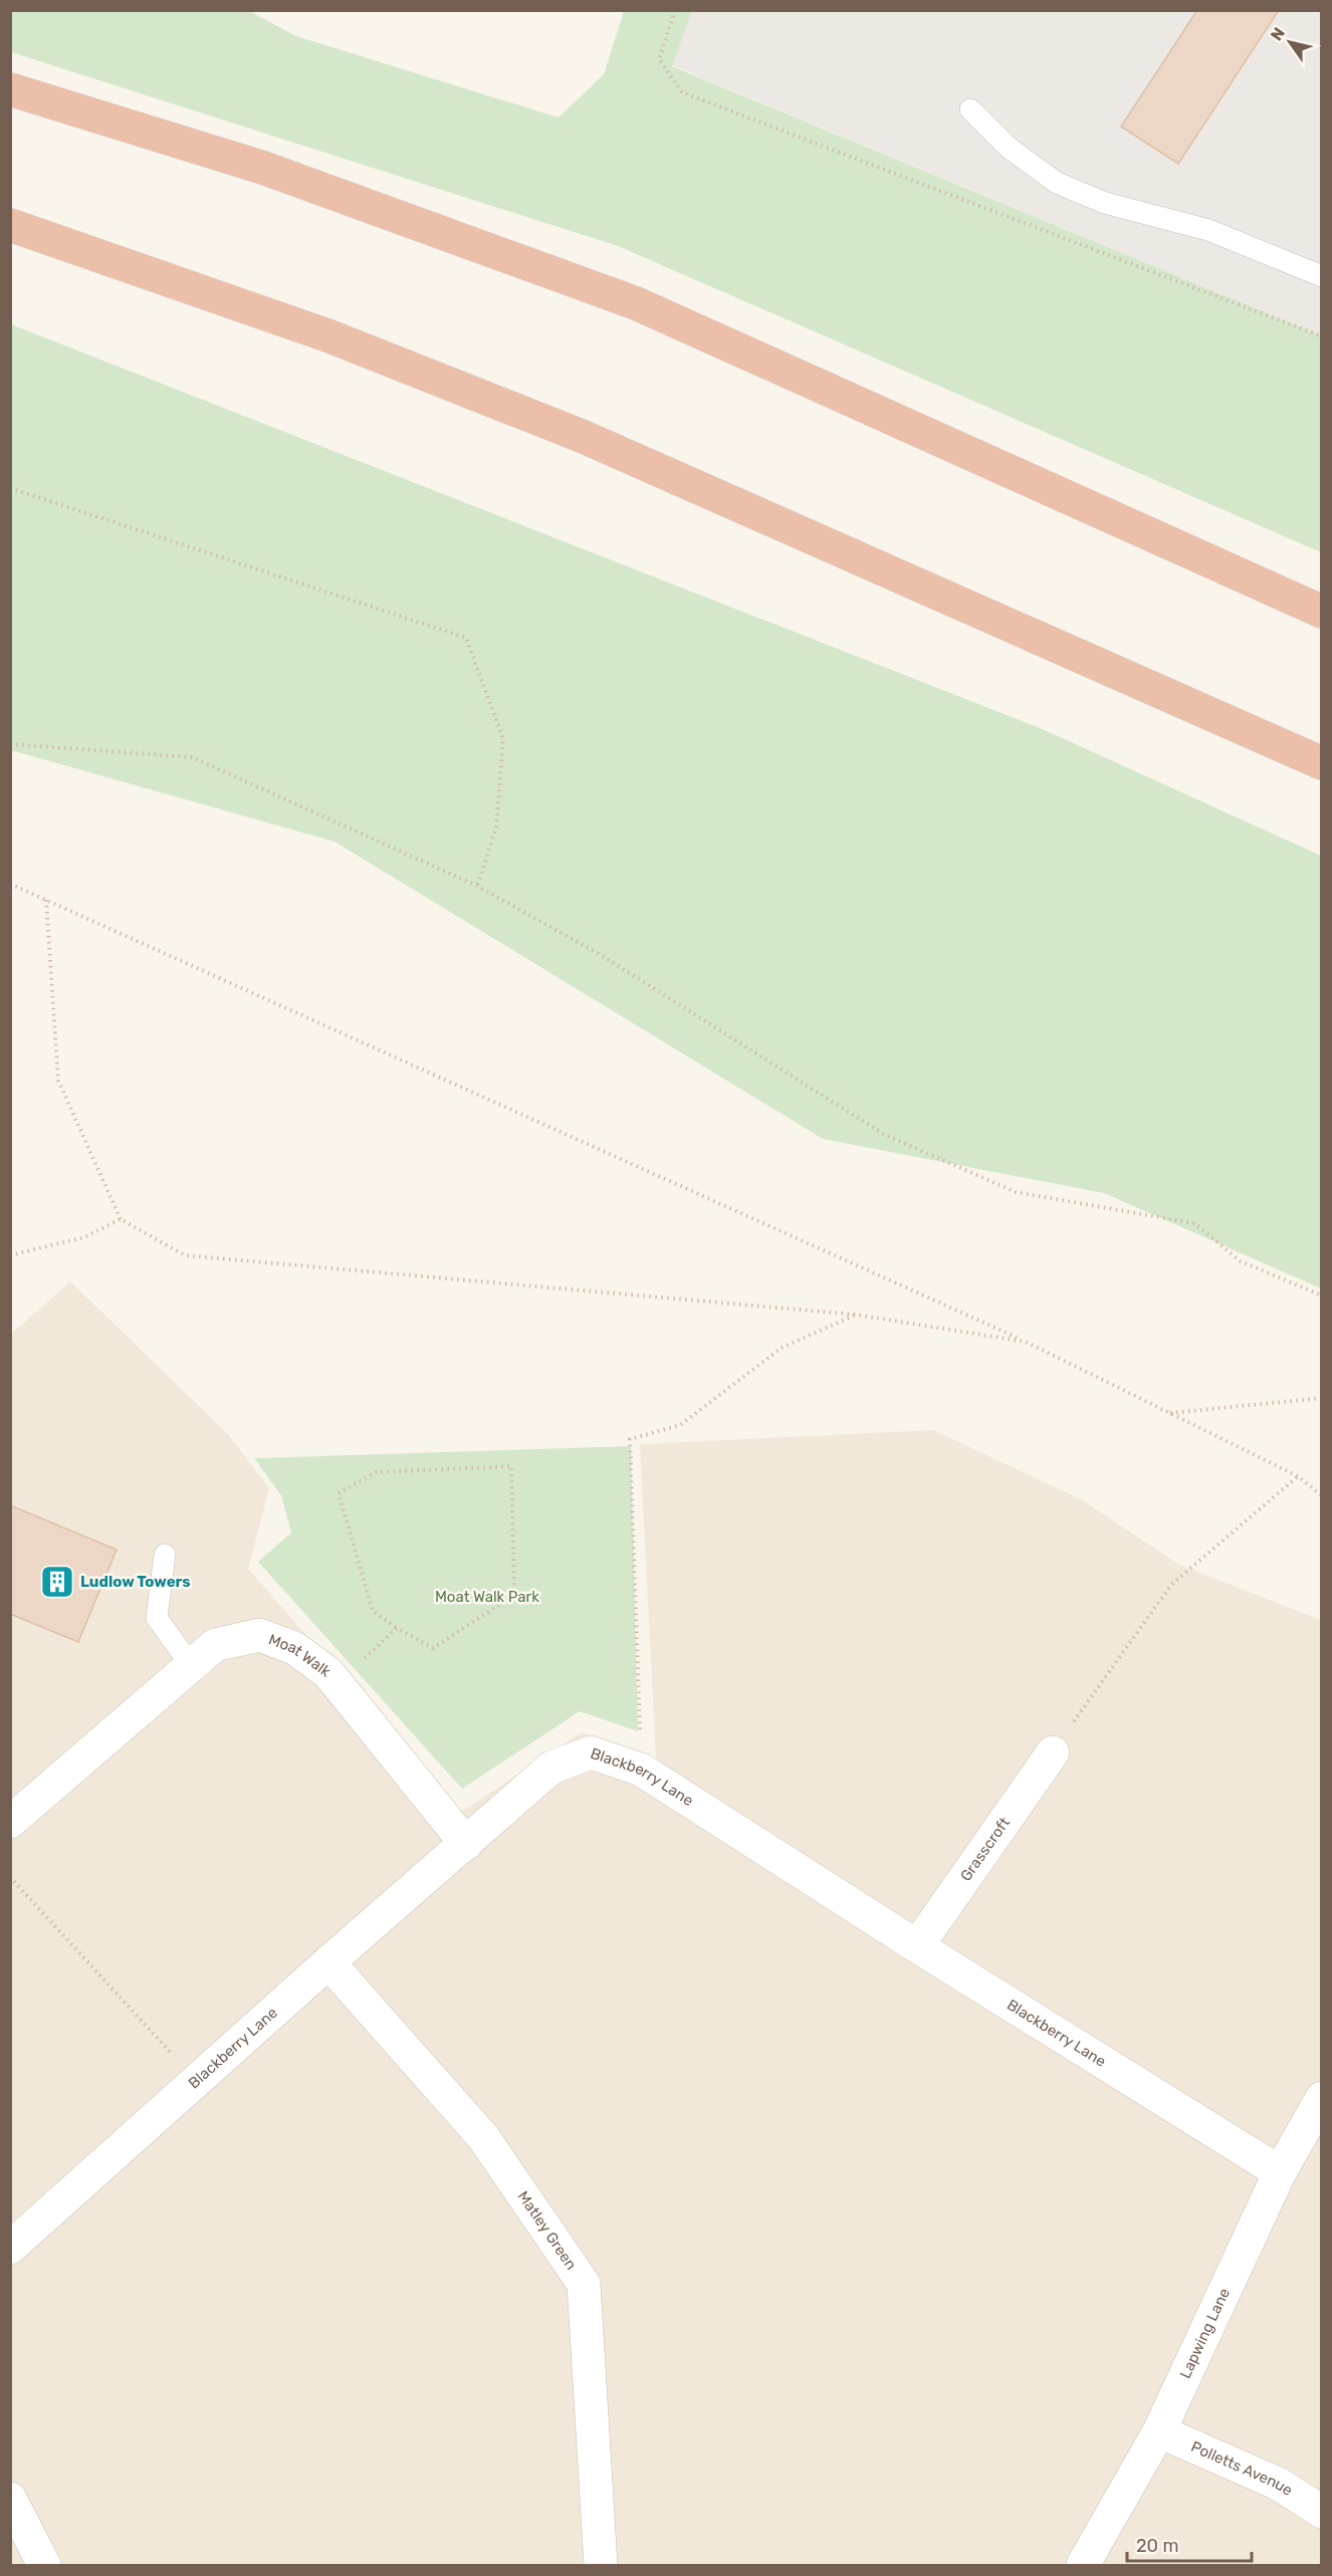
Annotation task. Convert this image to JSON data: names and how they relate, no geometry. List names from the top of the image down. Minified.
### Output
{"streets":{"street":["Moat Walk","Blackberry Lane","Grasscroft","Matley Green","Lapwing Lane","Polletts Avenue"]},"crossings":[["Moat Walk","Blackberry Lane"],["Blackberry Lane","Grasscroft"],["Blackberry Lane","Matley Green"],["Blackberry Lane","Lapwing Lane"],["Lapwing Lane","Polletts Avenue"]],"parks":["Moat Walk Park"],"places":{"building":["Ludlow Towers"]},"scale_bar":"20 m","north":"top left"}
